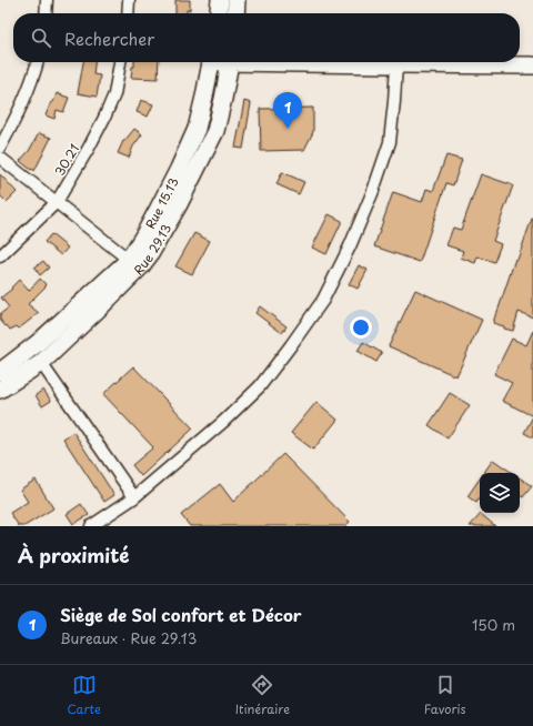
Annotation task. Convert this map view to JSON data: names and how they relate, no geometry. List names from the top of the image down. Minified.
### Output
{"streets":{"main road":["Rue 15.13","Rue 29.13"],"street":["30.21"]},"page":{"search":"Rechercher","pins":"1","heading":"À proximité","list":[{"mark":"1","name":"Siège de Sol confort et Décor","note":"Bureaux · Rue 29.13","value":"150 m"}],"nav":["Carte","Itinéraire","Favoris"]}}
